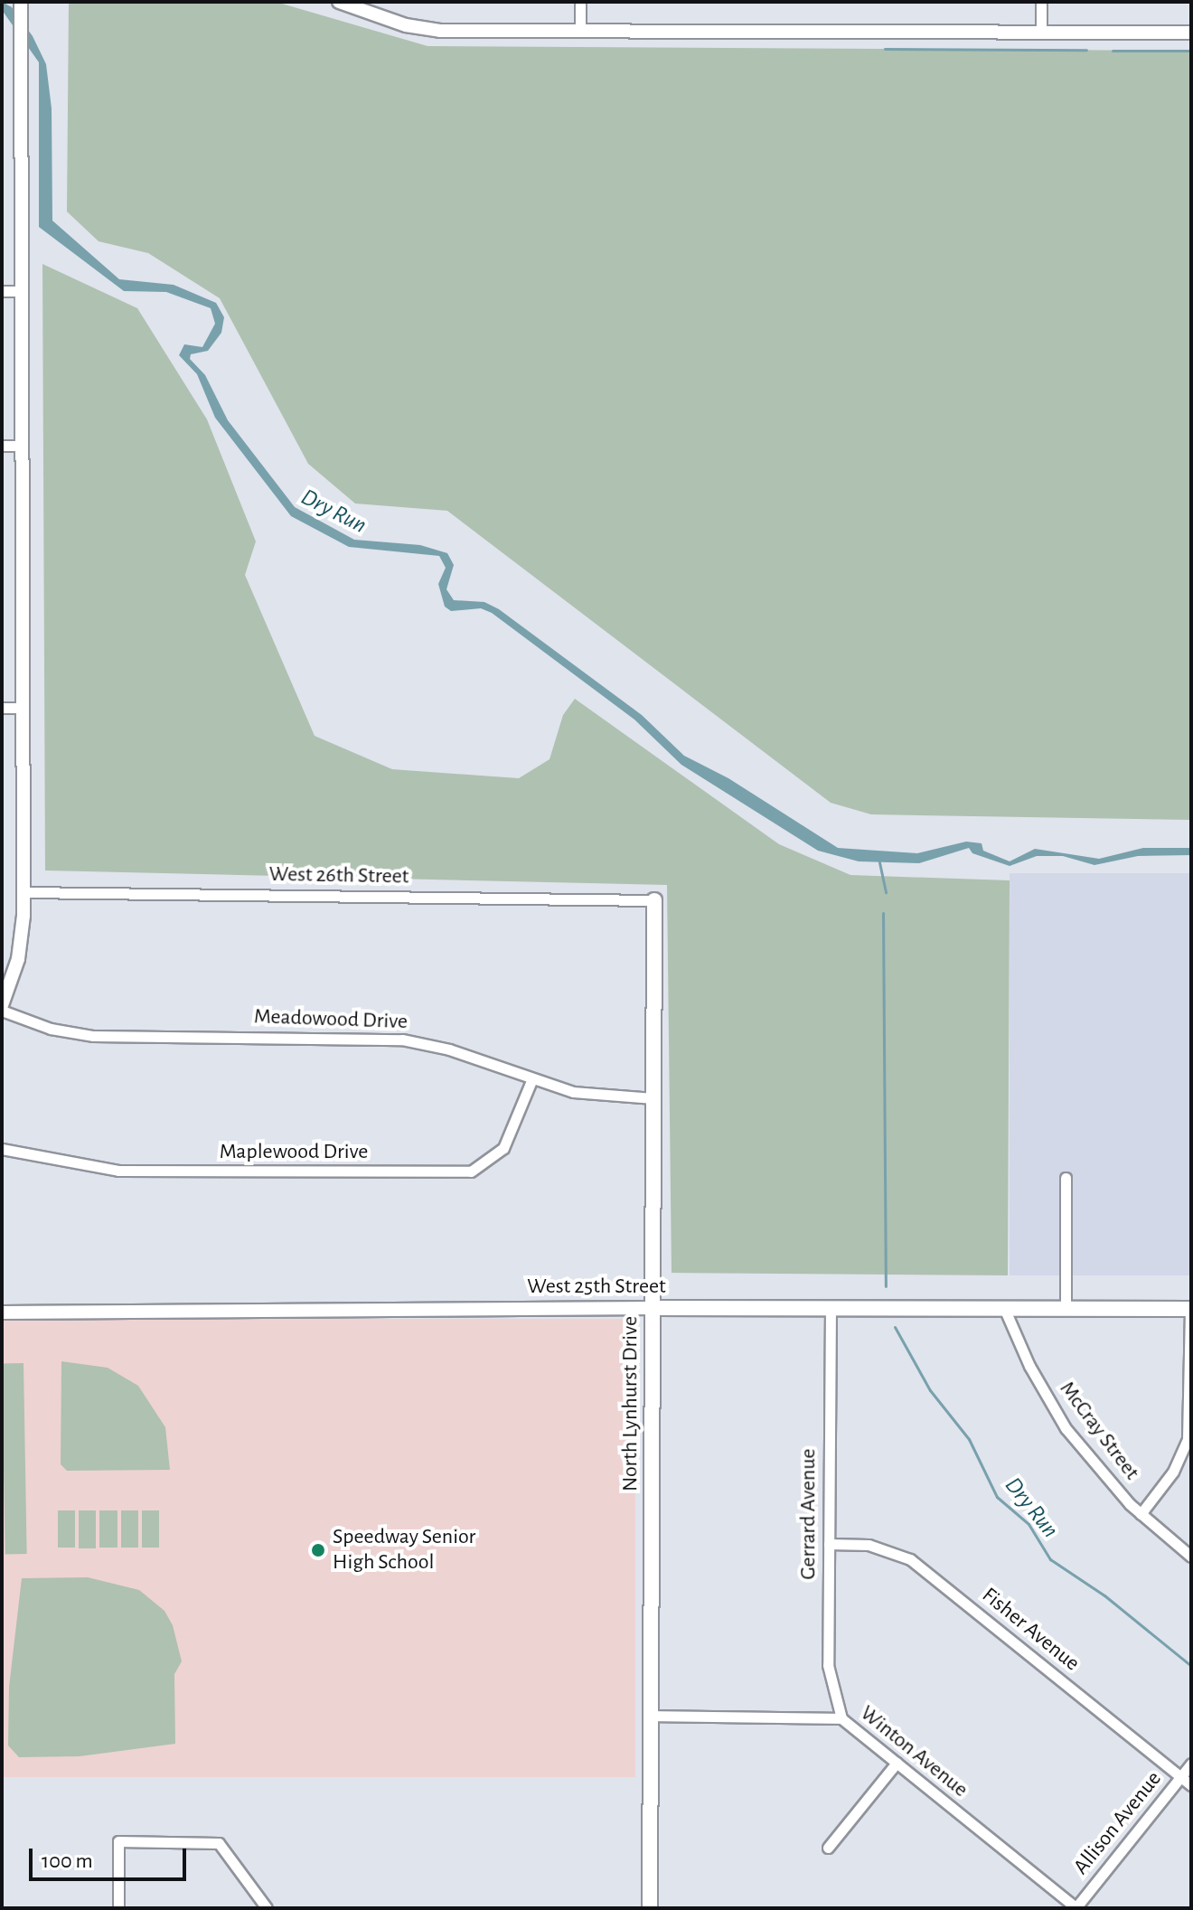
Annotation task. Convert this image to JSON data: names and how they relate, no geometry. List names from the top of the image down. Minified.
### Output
{"streets":{"main road":["West 25th Street","North Lynhurst Drive"],"street":["West 26th Street","Meadowood Drive","Maplewood Drive","McCray Street","Gerrard Avenue","Fisher Avenue","Winton Avenue","Allison Avenue"]},"crossings":[["West 26th Street","North Lynhurst Drive"],["Meadowood Drive","Maplewood Drive"],["Meadowood Drive","North Lynhurst Drive"],["West 25th Street","North Lynhurst Drive"],["West 25th Street","McCray Street"],["West 25th Street","Gerrard Avenue"],["North Lynhurst Drive","Winton Avenue"],["Gerrard Avenue","Fisher Avenue"],["Gerrard Avenue","Winton Avenue"],["Fisher Avenue","Allison Avenue"],["Winton Avenue","Allison Avenue"]],"water":["Dry Run"],"places":["Speedway Senior High School"],"scale_bar":"100 m"}
